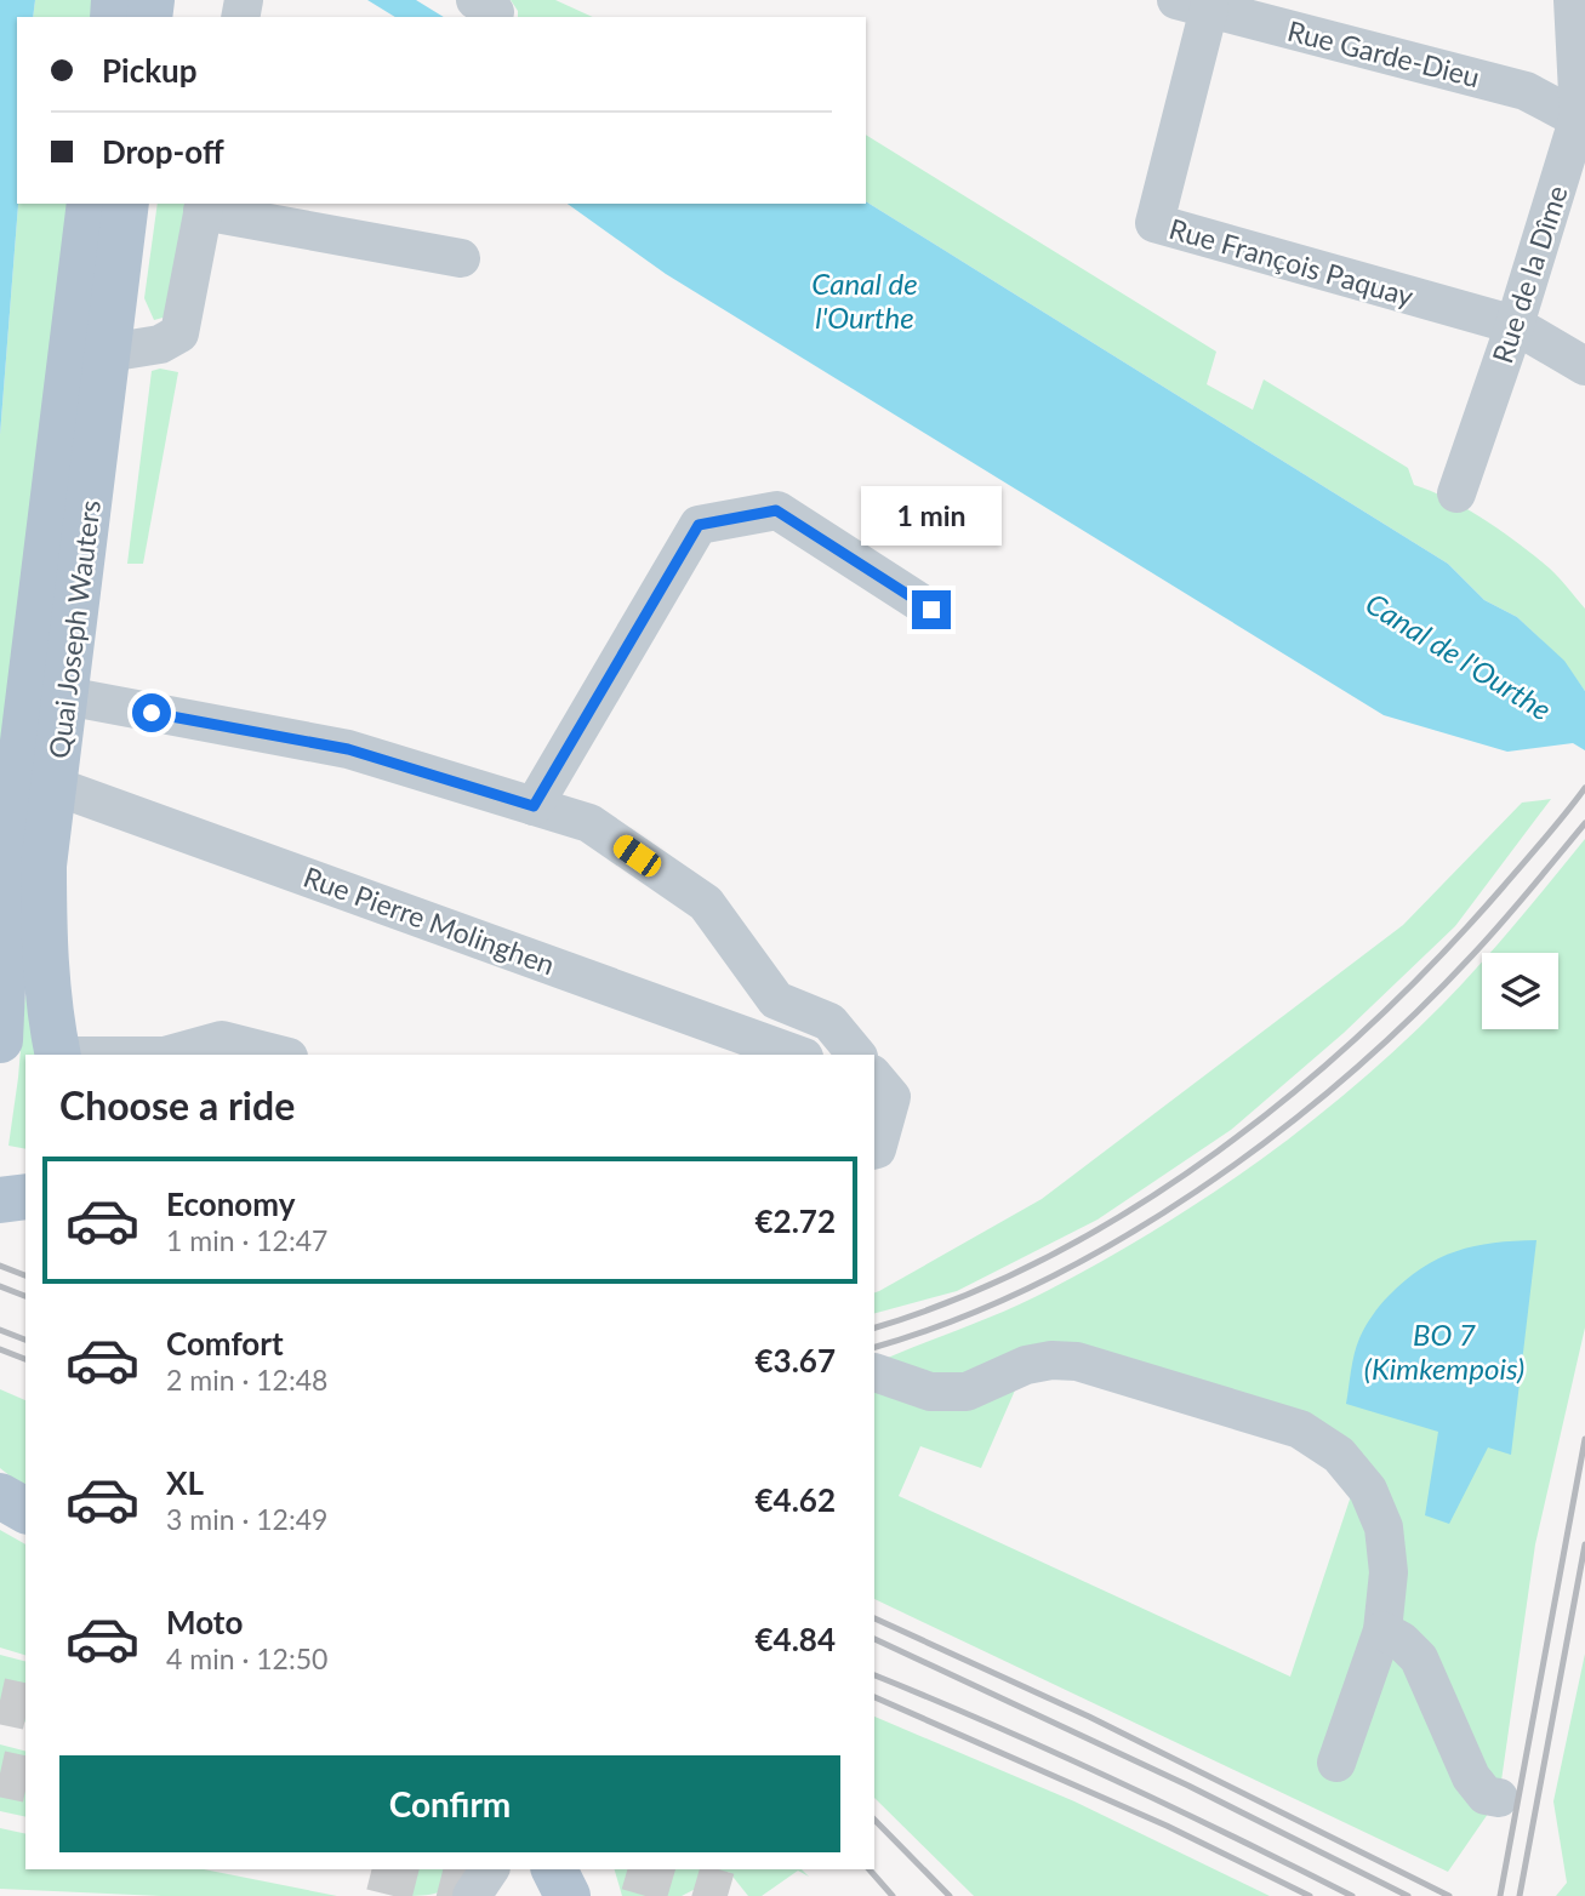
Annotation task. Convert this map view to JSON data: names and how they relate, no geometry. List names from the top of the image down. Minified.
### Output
{"streets":{"main road":["Quai Joseph Wauters"],"street":["Rue Garde-Dieu","Rue François Paquay","Rue de la Dîme","Rue Pierre Molinghen"]},"crossings":[["Rue Garde-Dieu","Rue François Paquay"],["Rue Garde-Dieu","Rue de la Dîme"],["Rue François Paquay","Rue de la Dîme"],["Quai Joseph Wauters","Rue Pierre Molinghen"]],"water":["Canal de l'Ourthe","BO 7 (Kimkempois)"],"page":{"banner":["Pickup","Drop-off"],"bubble":"1 min","heading":"Choose a ride","list":[{"name":"Economy","note":"1 min · 12:47","value":"€2.72"},{"name":"Comfort","note":"2 min · 12:48","value":"€3.67"},{"name":"XL","note":"3 min · 12:49","value":"€4.62"},{"name":"Moto","note":"4 min · 12:50","value":"€4.84"}],"buttons":"Confirm"}}
